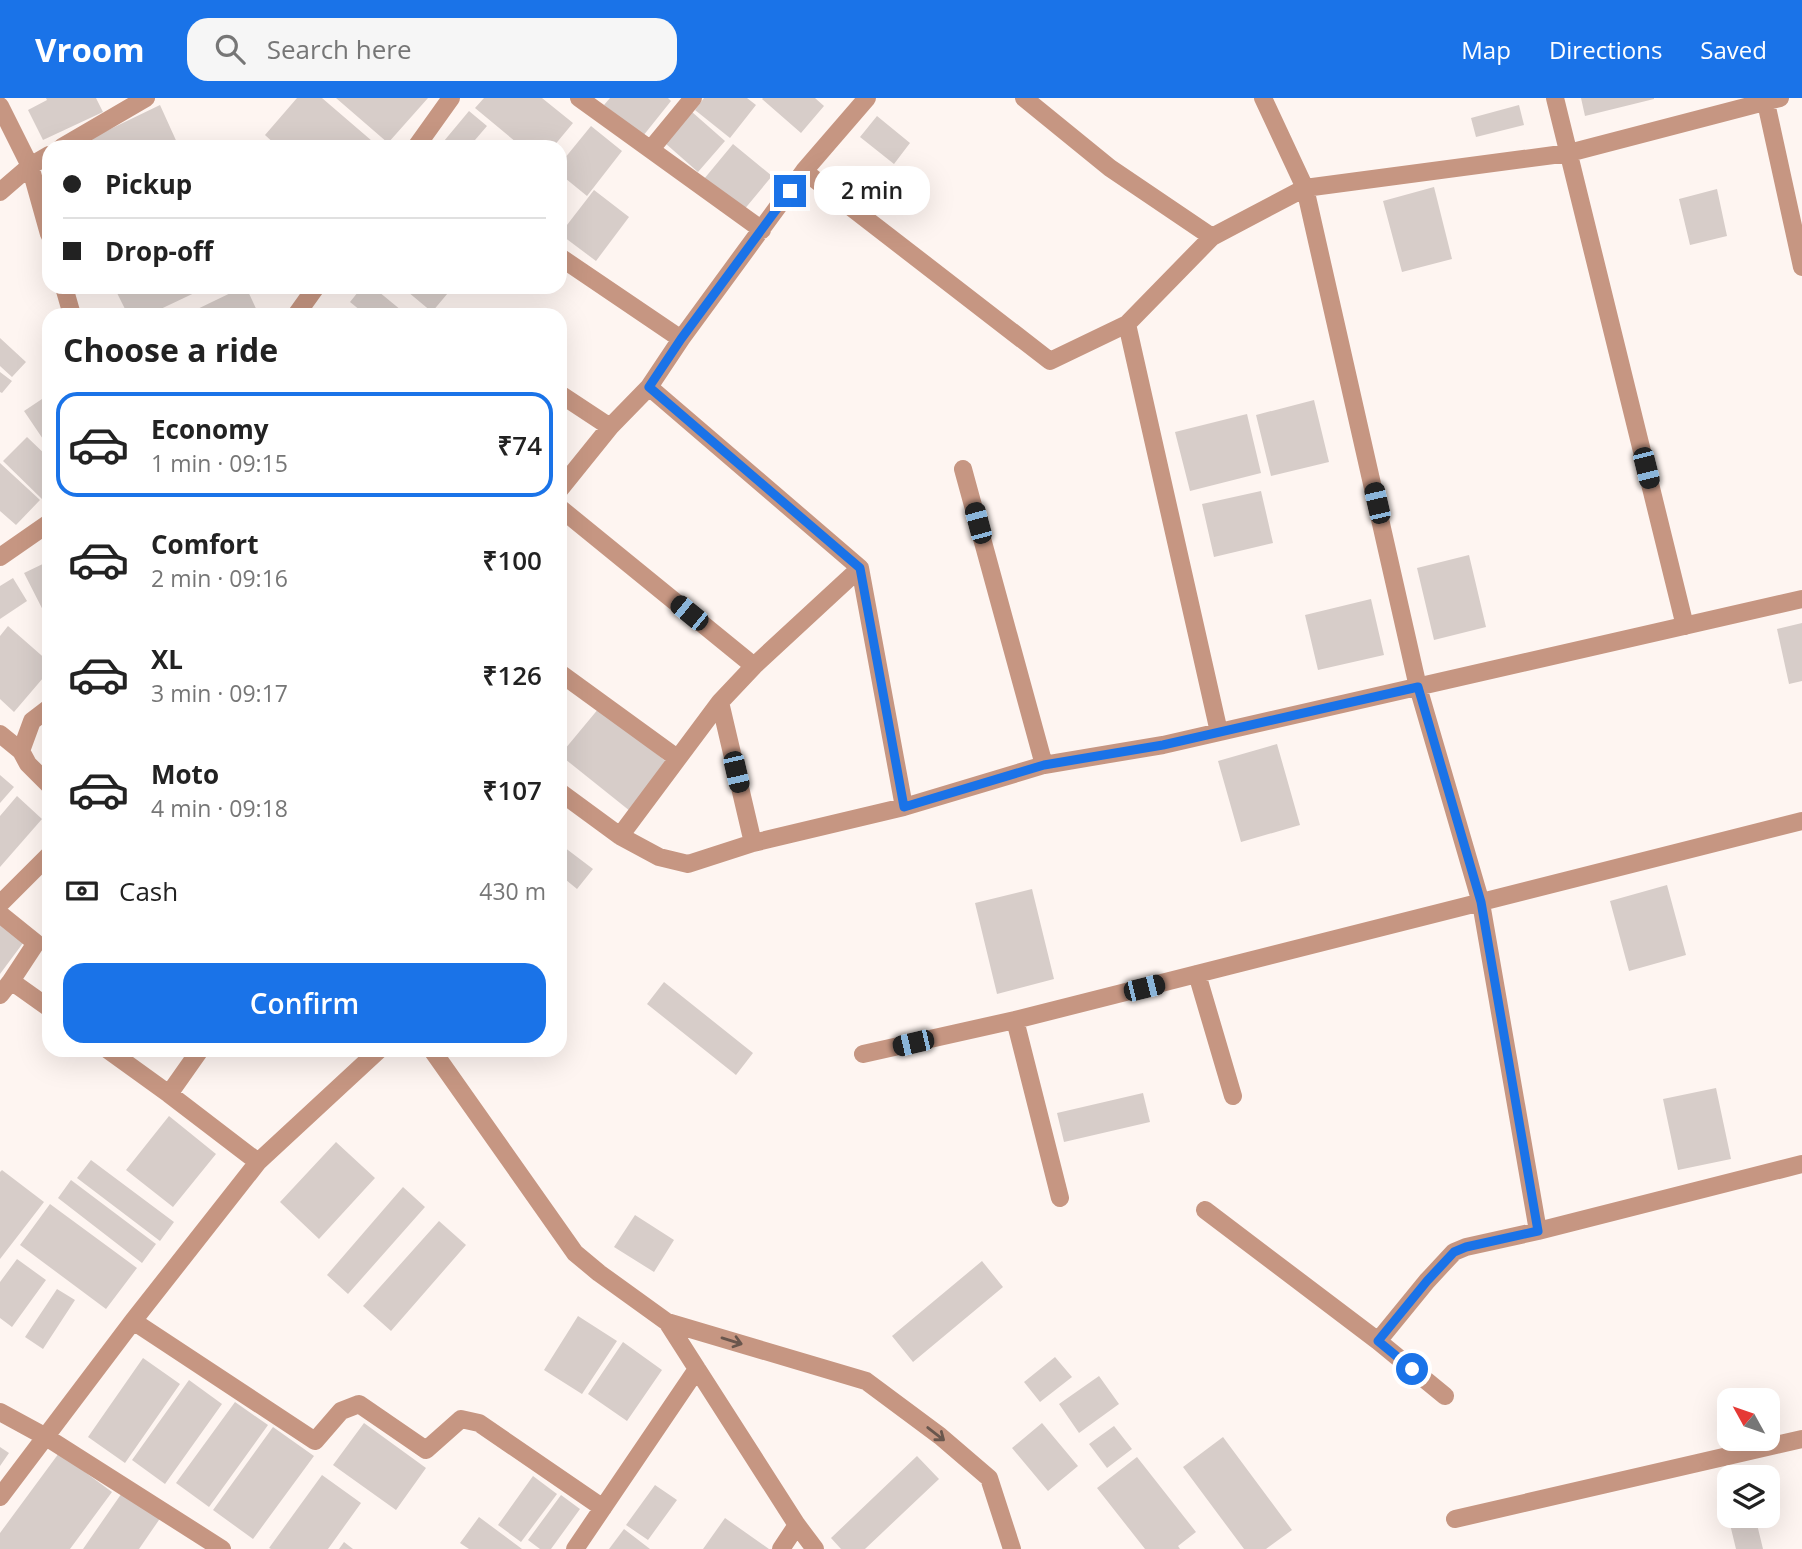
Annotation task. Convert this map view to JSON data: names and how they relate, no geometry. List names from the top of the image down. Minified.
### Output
{"north":"top left","page":{"header":"Vroom","search":"Search here","nav":["Map","Directions","Saved"],"banner":["Pickup","Drop-off"],"bubble":"2 min","heading":"Choose a ride","list":[{"name":"Economy","note":"1 min · 09:15","value":"₹74"},{"name":"Comfort","note":"2 min · 09:16","value":"₹100"},{"name":"XL","note":"3 min · 09:17","value":"₹126"},{"name":"Moto","note":"4 min · 09:18","value":"₹107"}],"pay":["Cash","430 m"],"buttons":"Confirm"}}
